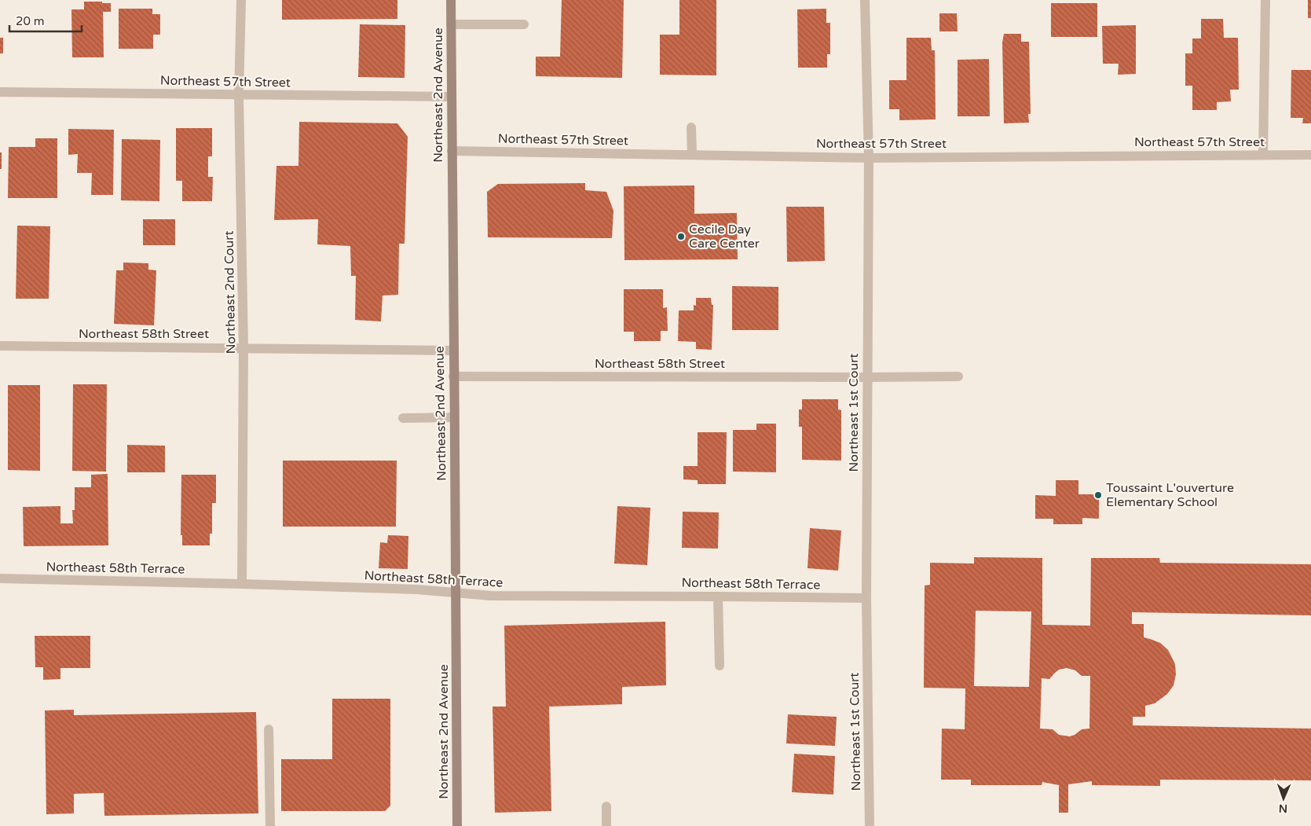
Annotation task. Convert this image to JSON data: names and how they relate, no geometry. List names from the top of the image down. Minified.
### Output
{"streets":{"main road":["Northeast 2nd Avenue"],"street":["Northeast 57th Street","Northeast 2nd Court","Northeast 58th Street","Northeast 1st Court","Northeast 58th Terrace"]},"crossings":[["Northeast 57th Street","Northeast 2nd Avenue"],["Northeast 57th Street","Northeast 2nd Court"],["Northeast 57th Street","Northeast 1st Court"],["Northeast 2nd Avenue","Northeast 58th Street"],["Northeast 2nd Avenue","Northeast 58th Terrace"],["Northeast 2nd Court","Northeast 58th Street"],["Northeast 2nd Court","Northeast 58th Terrace"],["Northeast 58th Street","Northeast 1st Court"],["Northeast 1st Court","Northeast 58th Terrace"]],"places":["Cecile Day Care Center","Toussaint L'ouverture Elementary School"],"scale_bar":"20 m","north":"bottom"}
